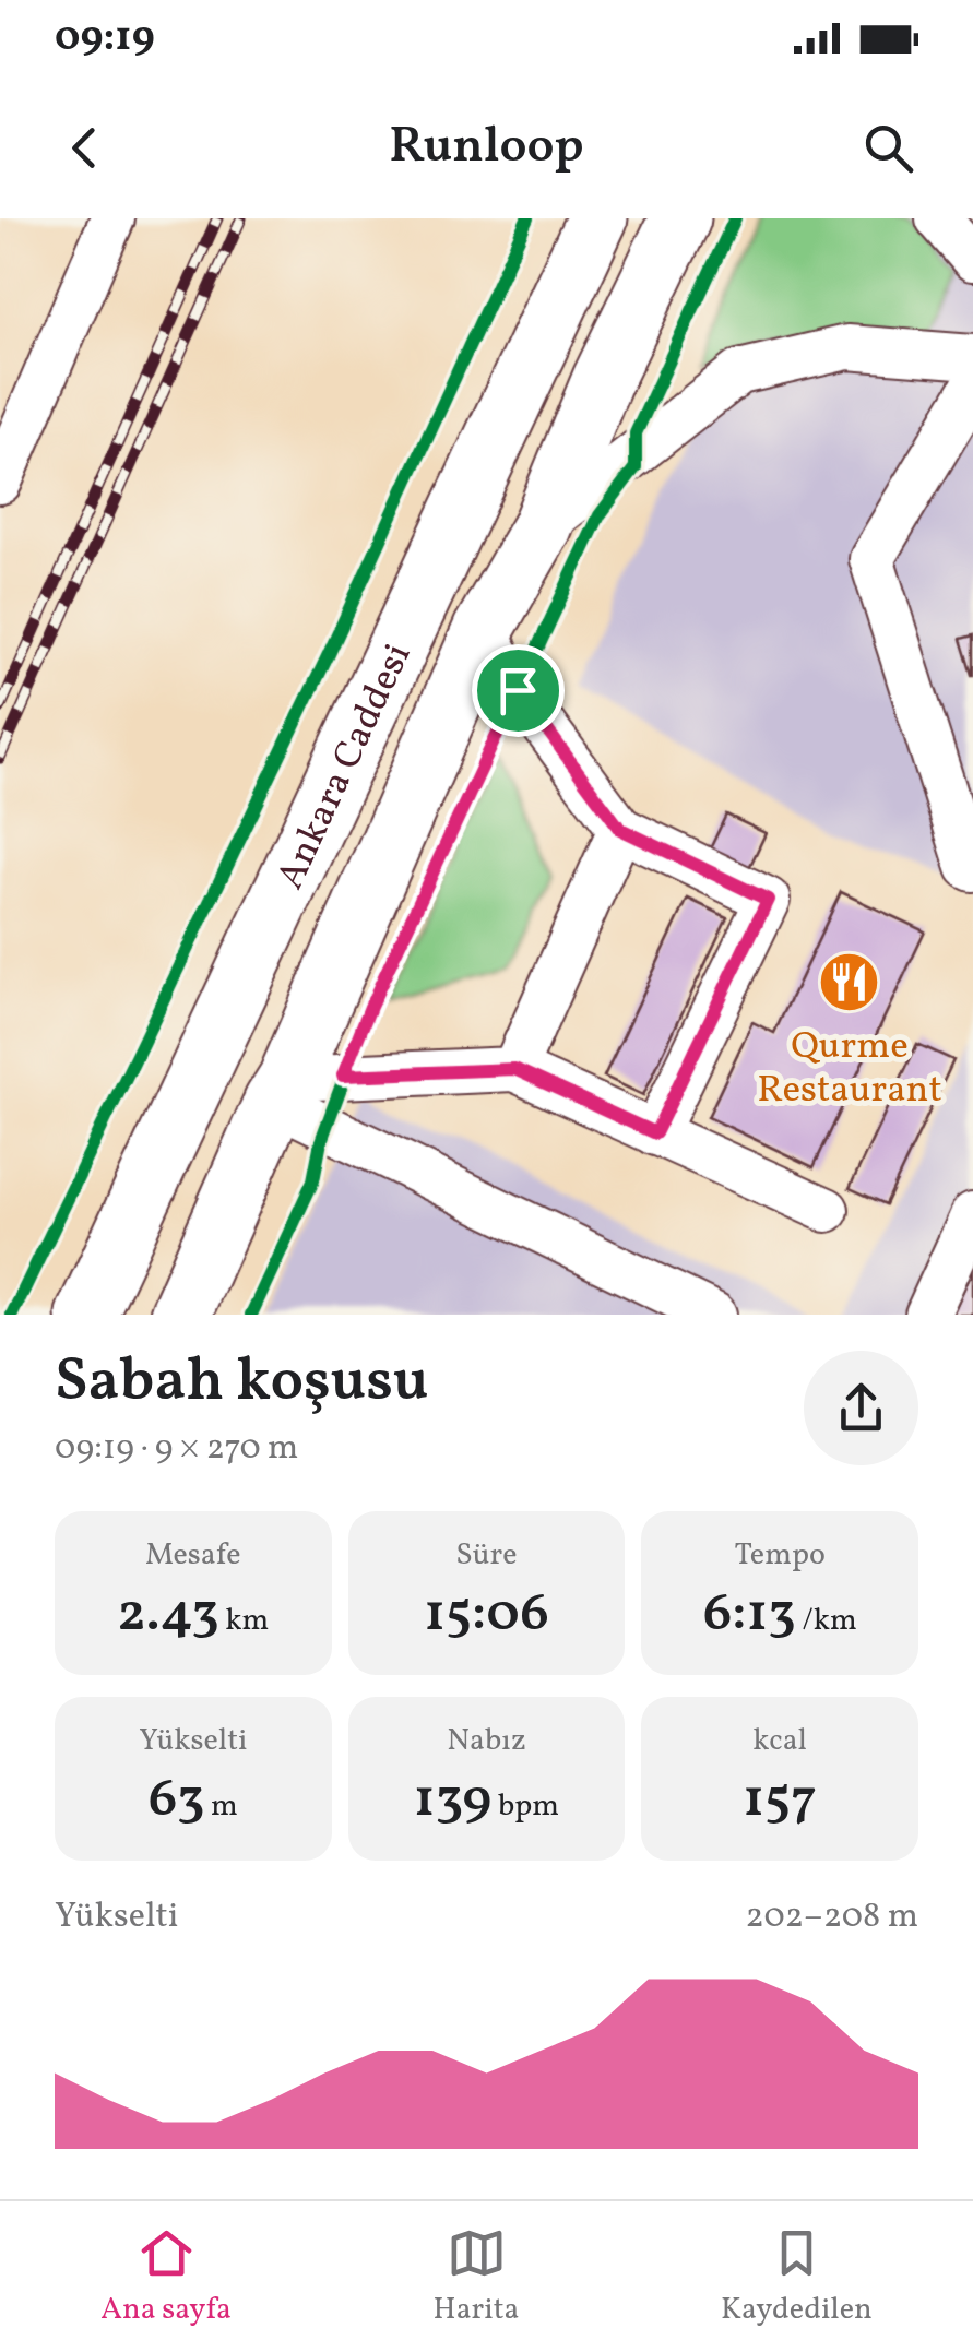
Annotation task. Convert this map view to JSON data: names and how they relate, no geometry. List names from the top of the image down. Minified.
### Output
{"streets":{"highway":["Ankara Caddesi"]},"places":{"restaurant":["Qurme Restaurant"]},"page":{"status":"09:19","header":"Runloop","heading":["Sabah koşusu","09:19 · 9 × 270 m"],"stats":[["Mesafe","2.43 km"],["Süre","15:06"],["Tempo","6:13 /km"],["Yükselti","63 m"],["Nabız","139 bpm"],["kcal","157"]],"chart":["Yükselti","202–208 m"],"tabs":["Ana sayfa","Harita","Kaydedilen"]}}
